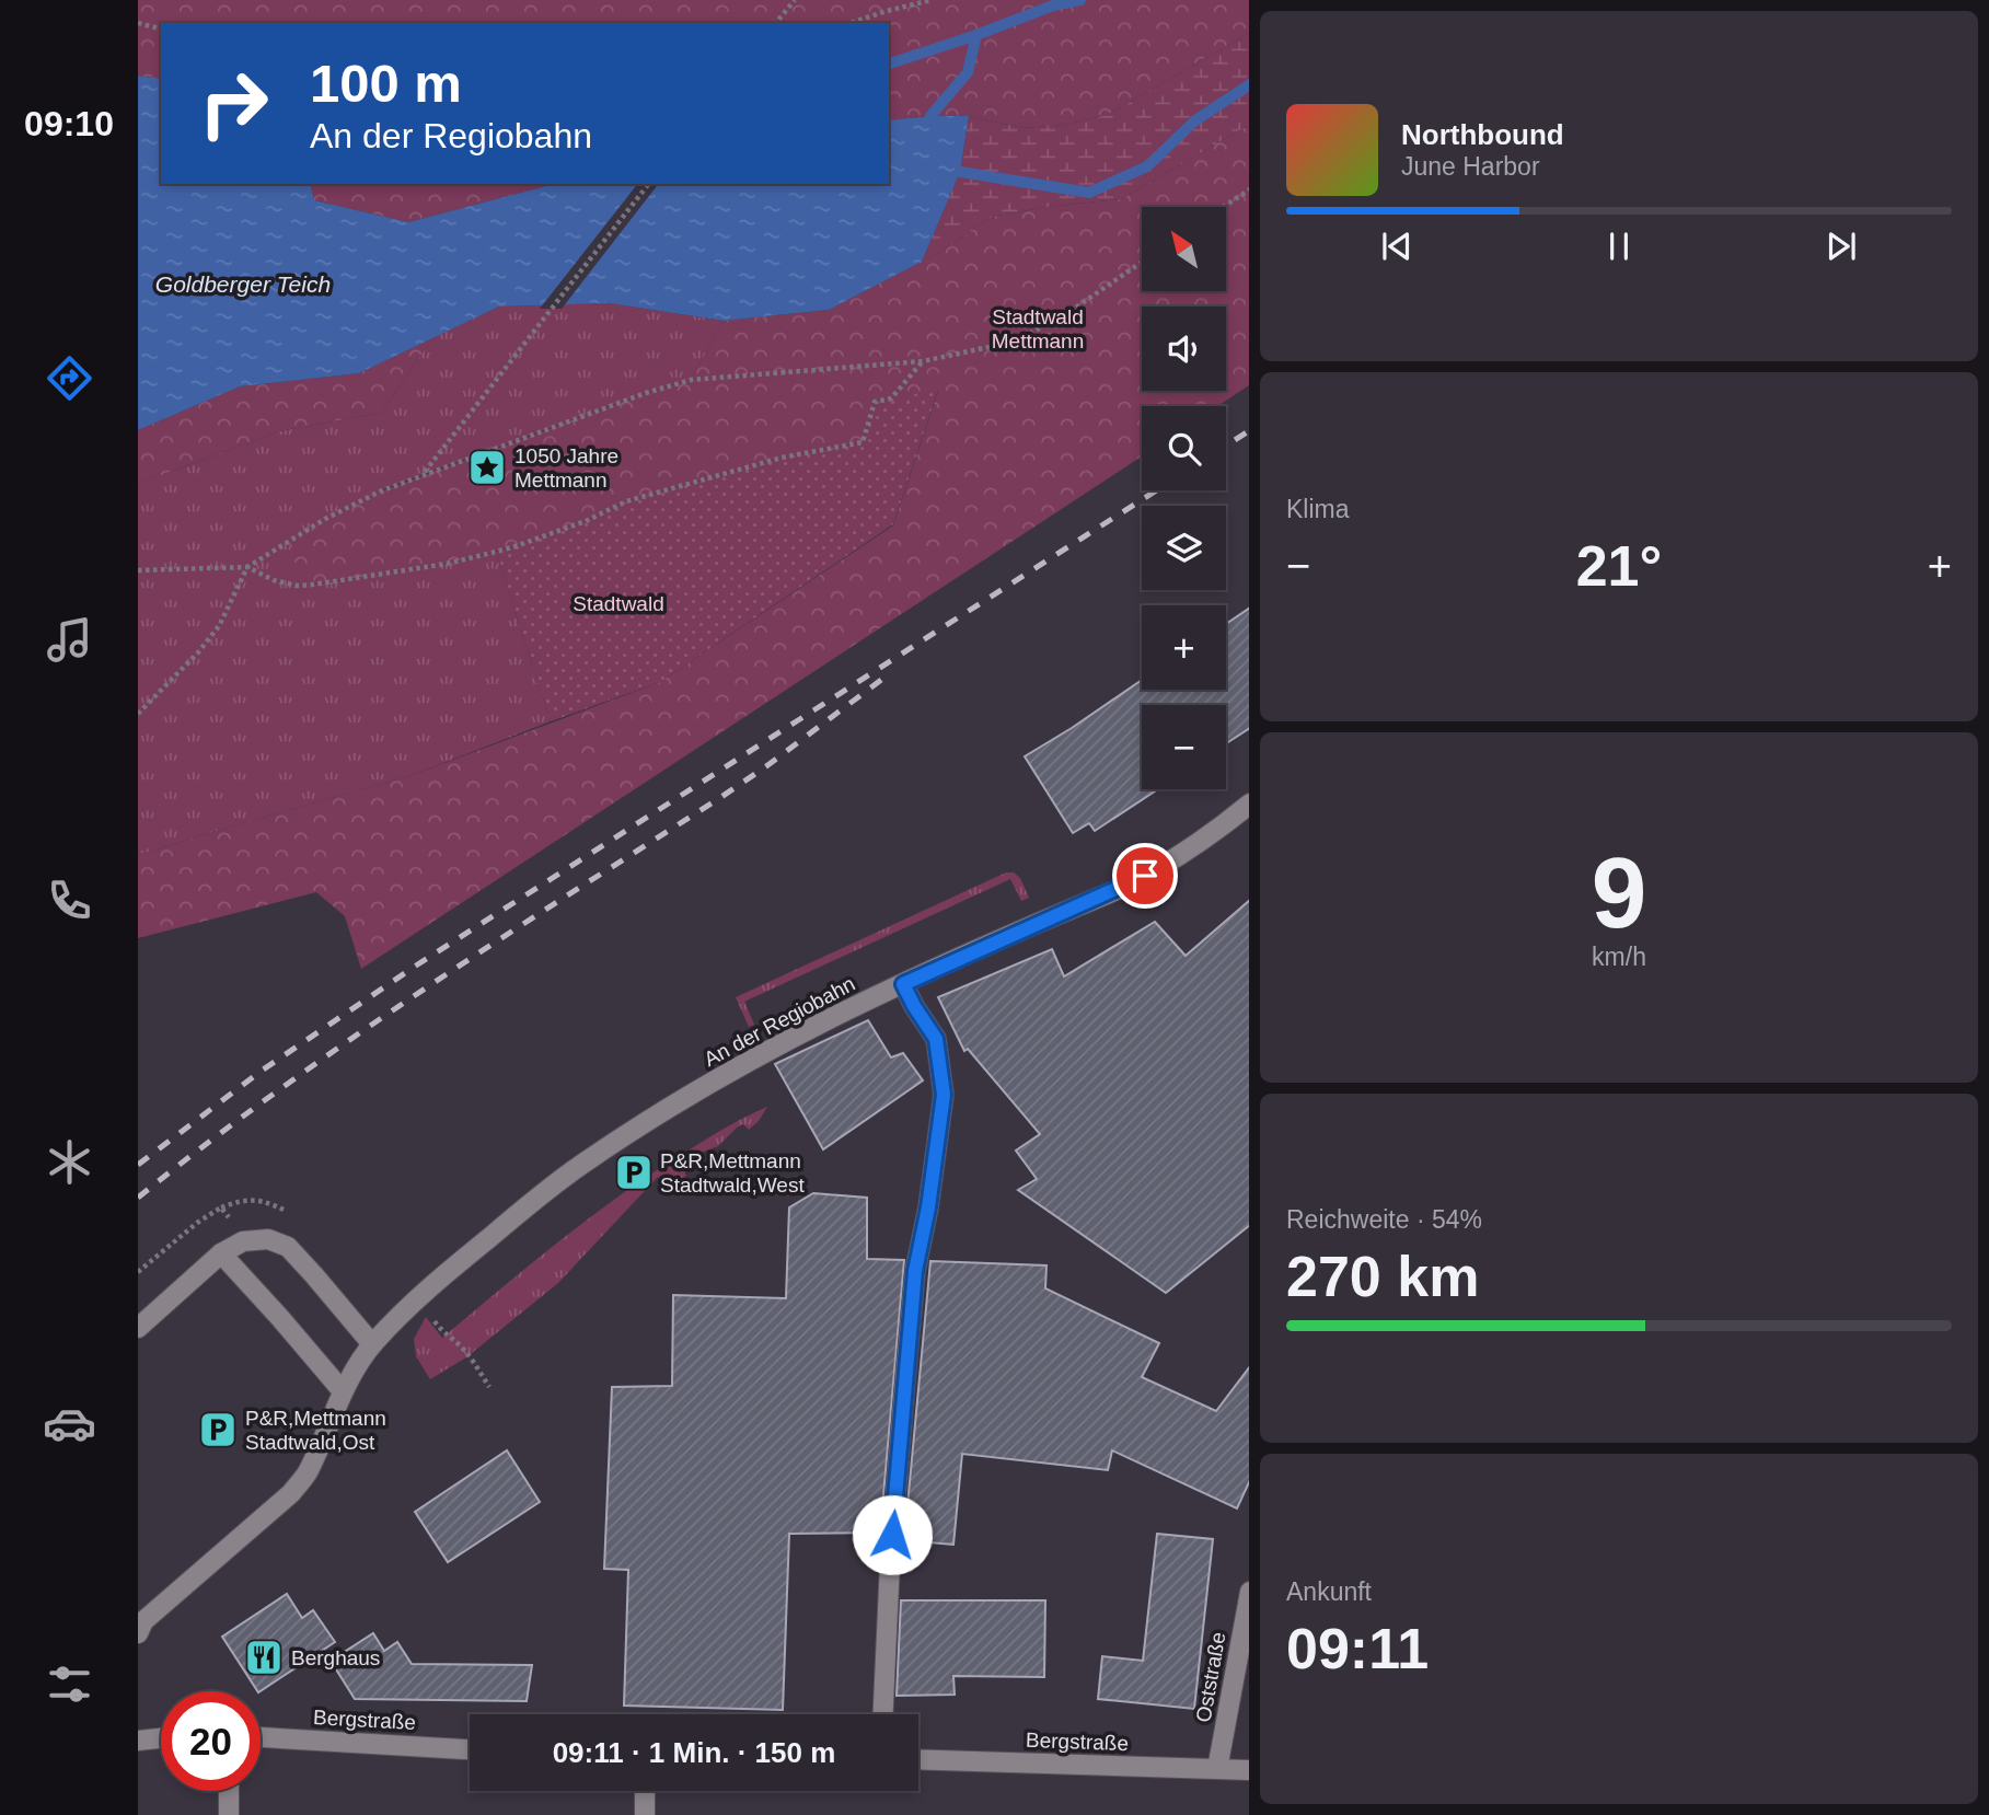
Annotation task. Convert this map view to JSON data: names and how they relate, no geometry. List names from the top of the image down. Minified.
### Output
{"streets":{"street":["An der Regiobahn","Oststraße","Bergstraße"]},"crossings":[["Oststraße","Bergstraße"]],"water":["Goldberger Teich"],"parks":["Stadtwald Mettmann","Stadtwald"],"places":{"place":["1050 Jahre Mettmann"],"parking":["P&R,Mettmann Stadtwald,West","P&R,Mettmann Stadtwald,Ost"],"restaurant":["Berghaus"]},"north":"top left","page":{"tabs":"09:10","turn":["100 m","An der Regiobahn"],"song":["Northbound","June Harbor"],"map_buttons":["+","−"],"tile":["Klima",["9","km/h"],["Reichweite · 54%","270 km"],["Ankunft","09:11"]],"heat":["−","21°","+"],"limit":"20","trip":"09:11 · 1 Min. · 150 m"}}
